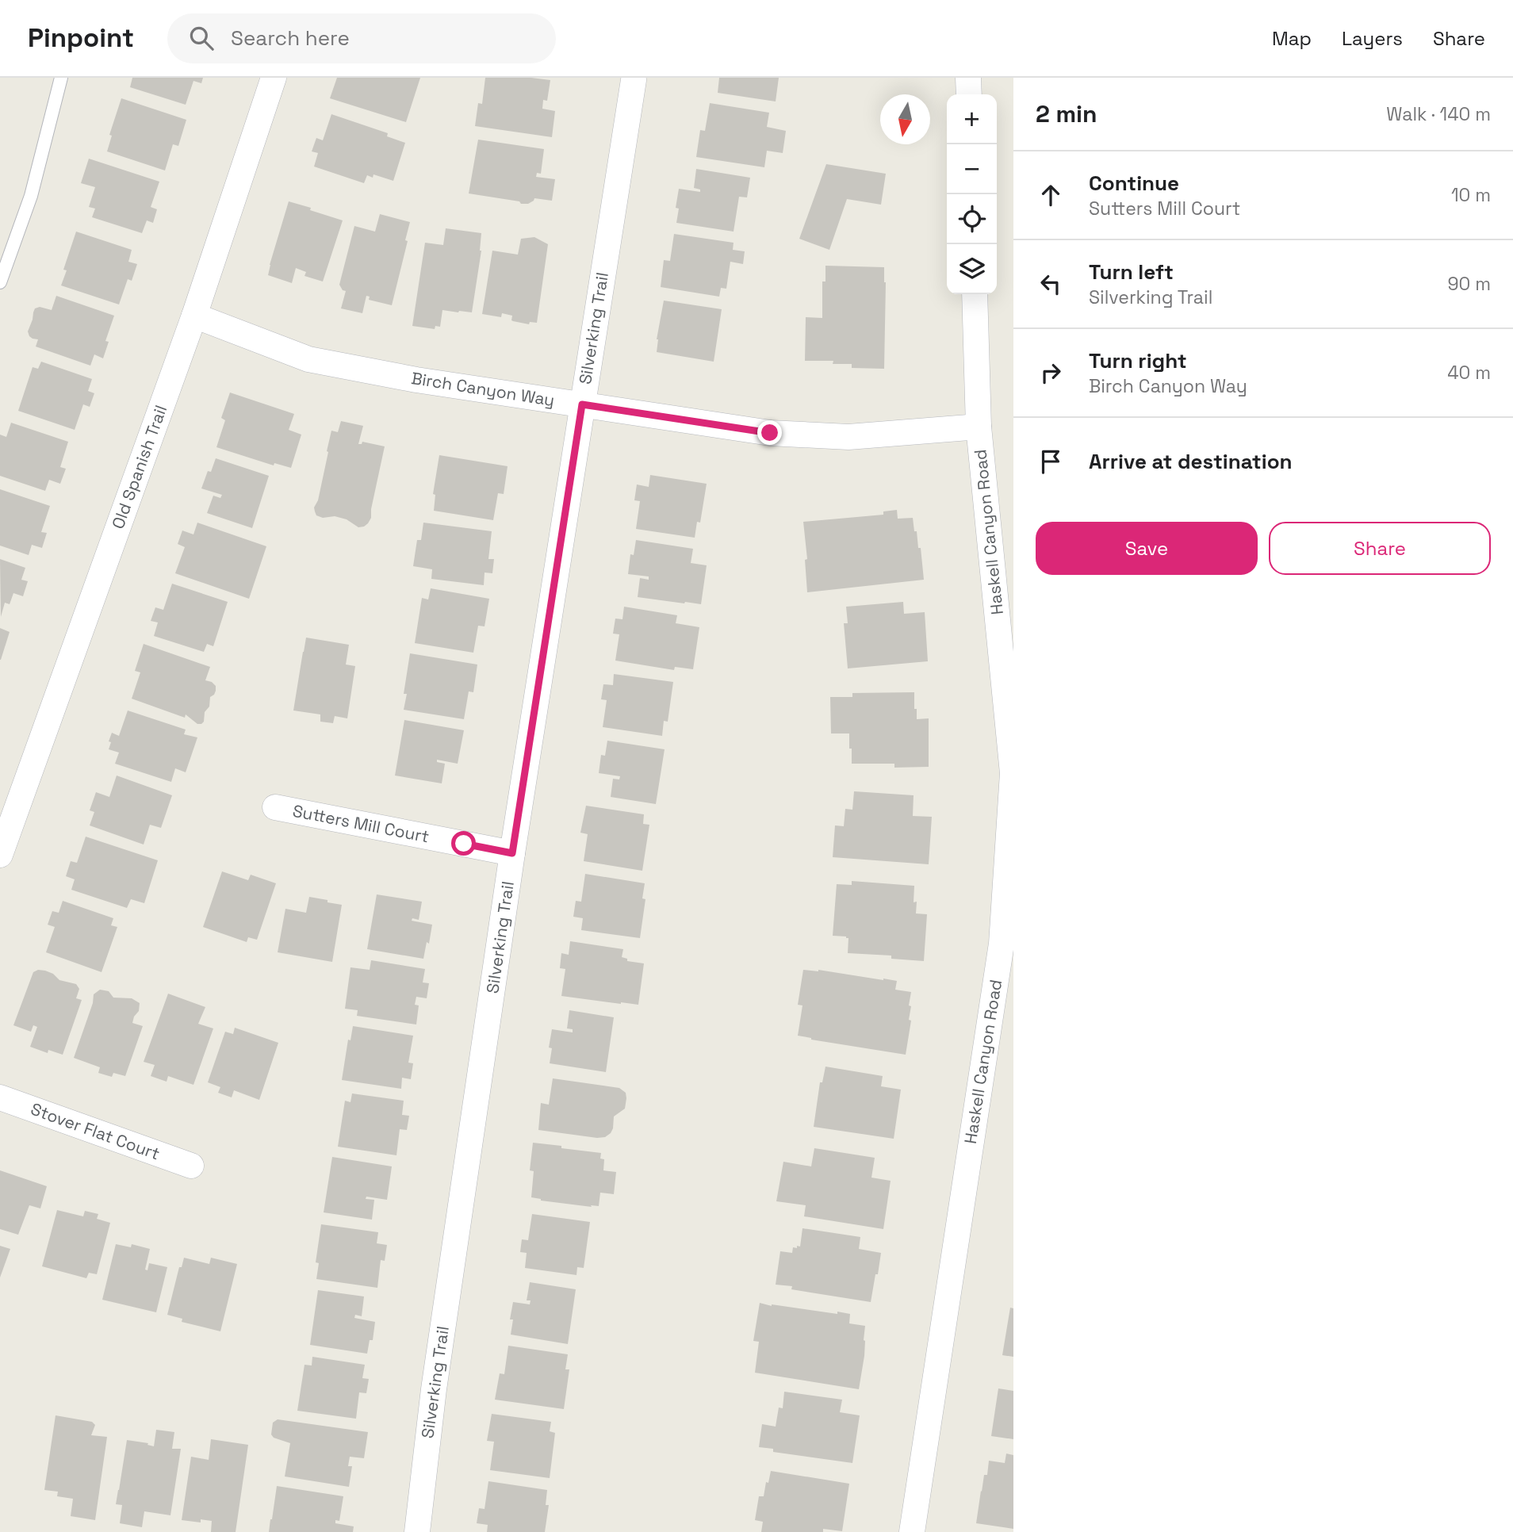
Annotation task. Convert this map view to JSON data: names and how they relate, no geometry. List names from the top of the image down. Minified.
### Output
{"streets":{"street":["Silverking Trail","Birch Canyon Way","Old Spanish Trail","Haskell Canyon Road","Sutters Mill Court","Stover Flat Court"]},"crossings":[["Silverking Trail","Birch Canyon Way"],["Silverking Trail","Sutters Mill Court"],["Birch Canyon Way","Old Spanish Trail"],["Birch Canyon Way","Haskell Canyon Road"]],"north":"bottom","page":{"header":"Pinpoint","search":"Search here","nav":["Map","Layers","Share"],"heading":["2 min","Walk · 140 m"],"map_buttons":["+","−"],"list":[["Continue","Sutters Mill Court","10 m"],["Turn left","Silverking Trail","90 m"],["Turn right","Birch Canyon Way","40 m"],"Arrive at destination"],"buttons":["Save","Share"]}}
